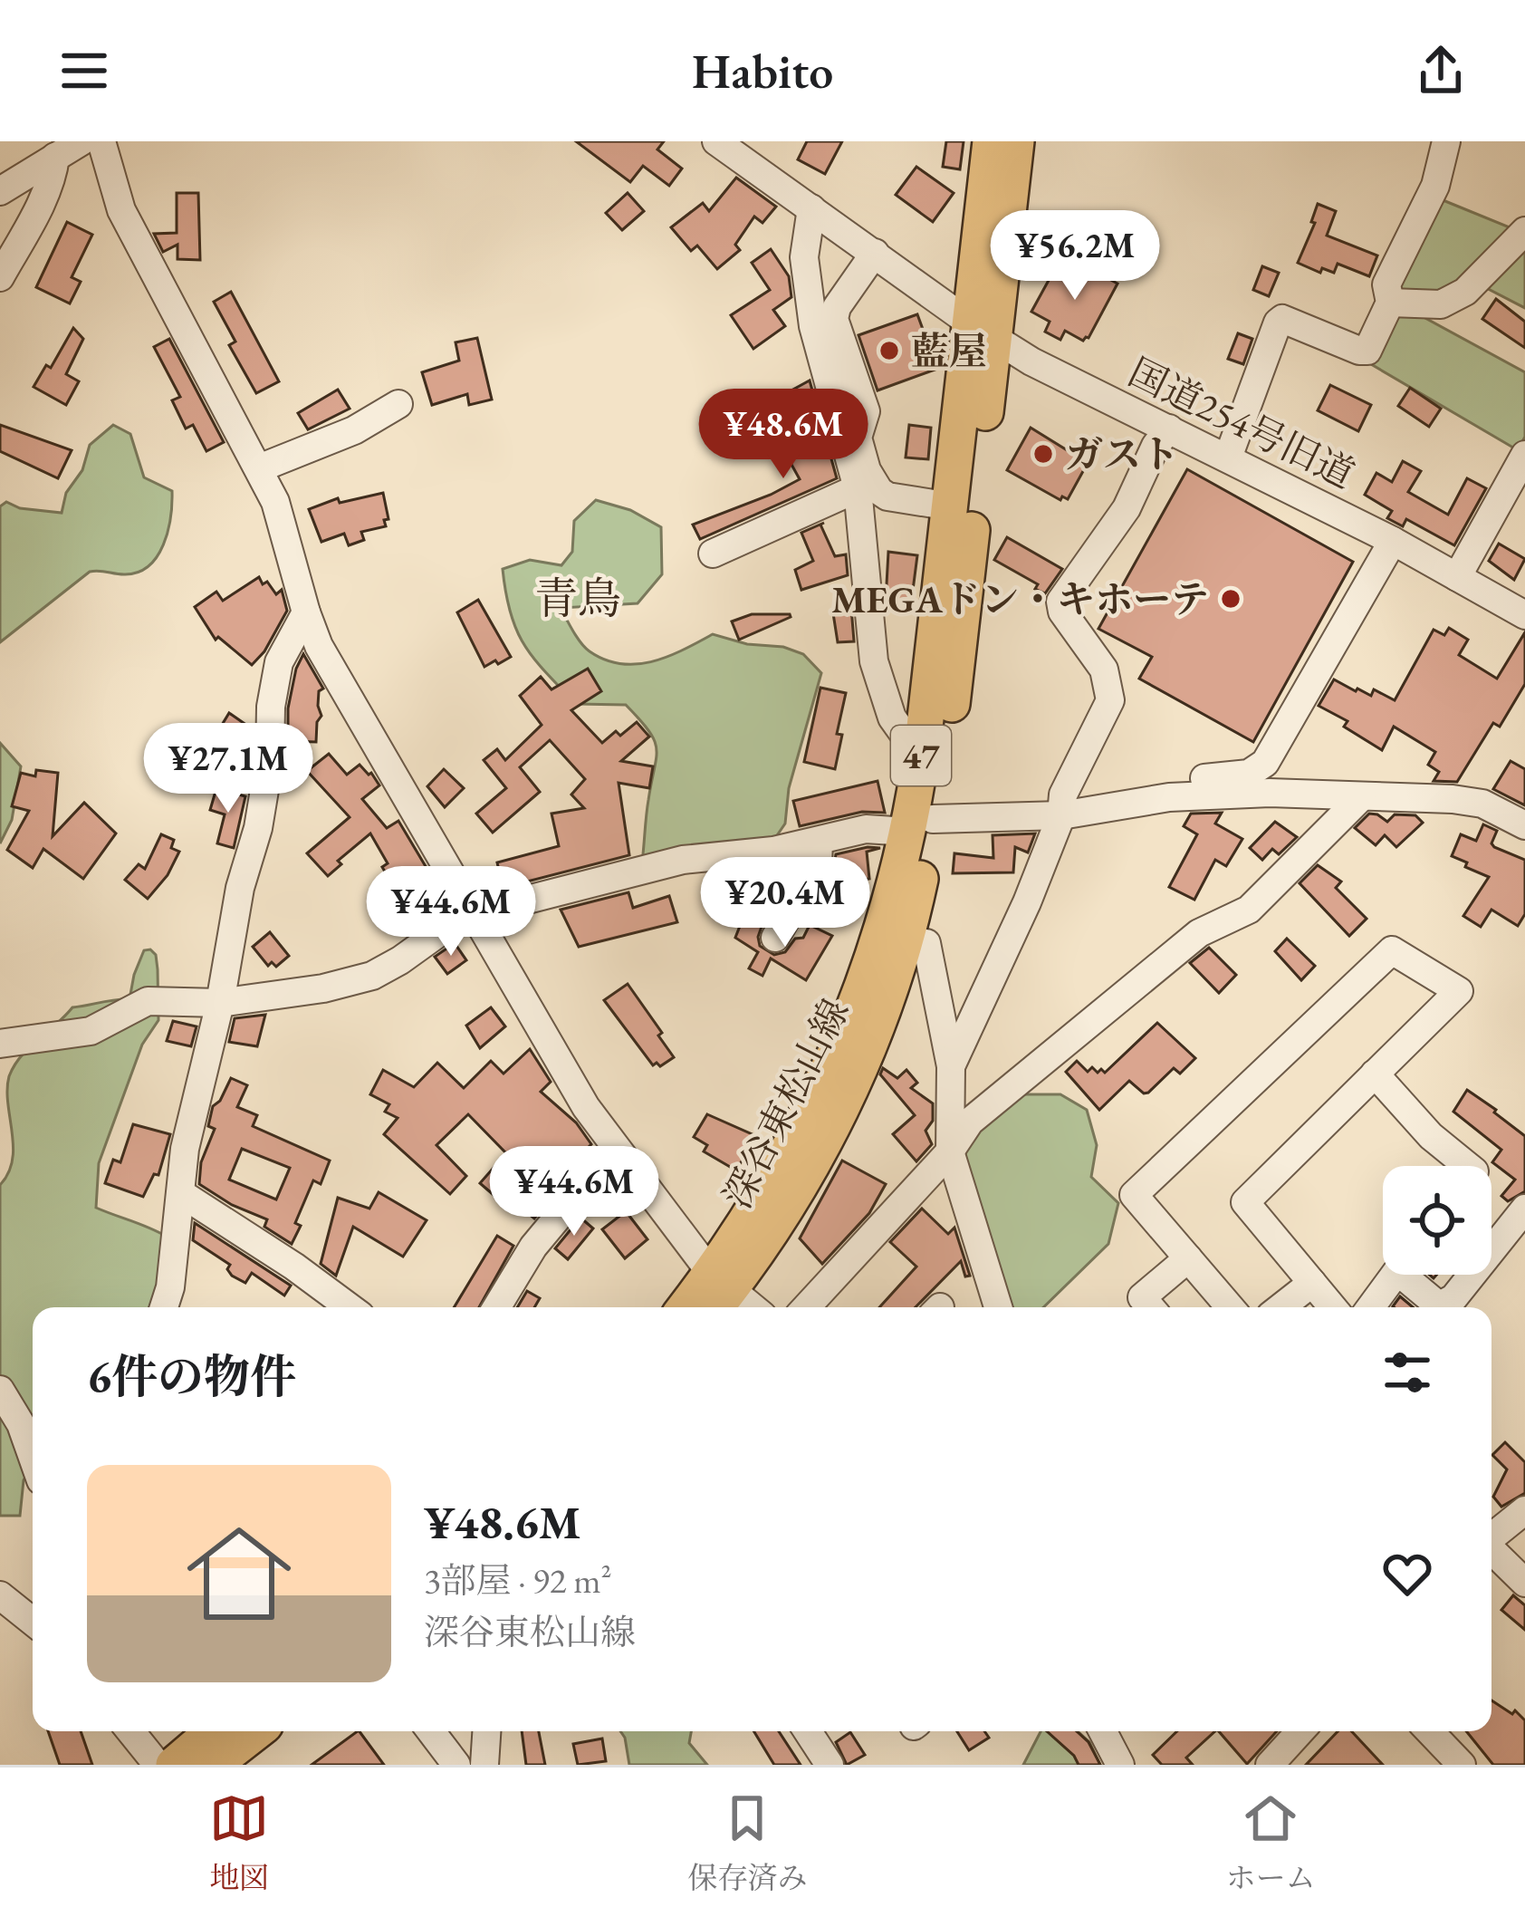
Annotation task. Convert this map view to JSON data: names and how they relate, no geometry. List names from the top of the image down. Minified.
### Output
{"streets":{"main road":["47","深谷東松山線"],"street":["国道254号旧道"]},"crossings":[["国道254号旧道","深谷東松山線"]],"districts":["青鳥"],"places":["藍屋","ガスト","MEGAドン・キホーテ"],"page":{"header":"Habito","price":["¥56.2M","¥48.6M","¥27.1M","¥20.4M","¥44.6M","¥44.6M"],"heading":"6件の物件","list":[{"name":"¥48.6M","note":"3部屋 · 92 m² · 深谷東松山線"}],"tabs":["地図","保存済み","ホーム"]}}
